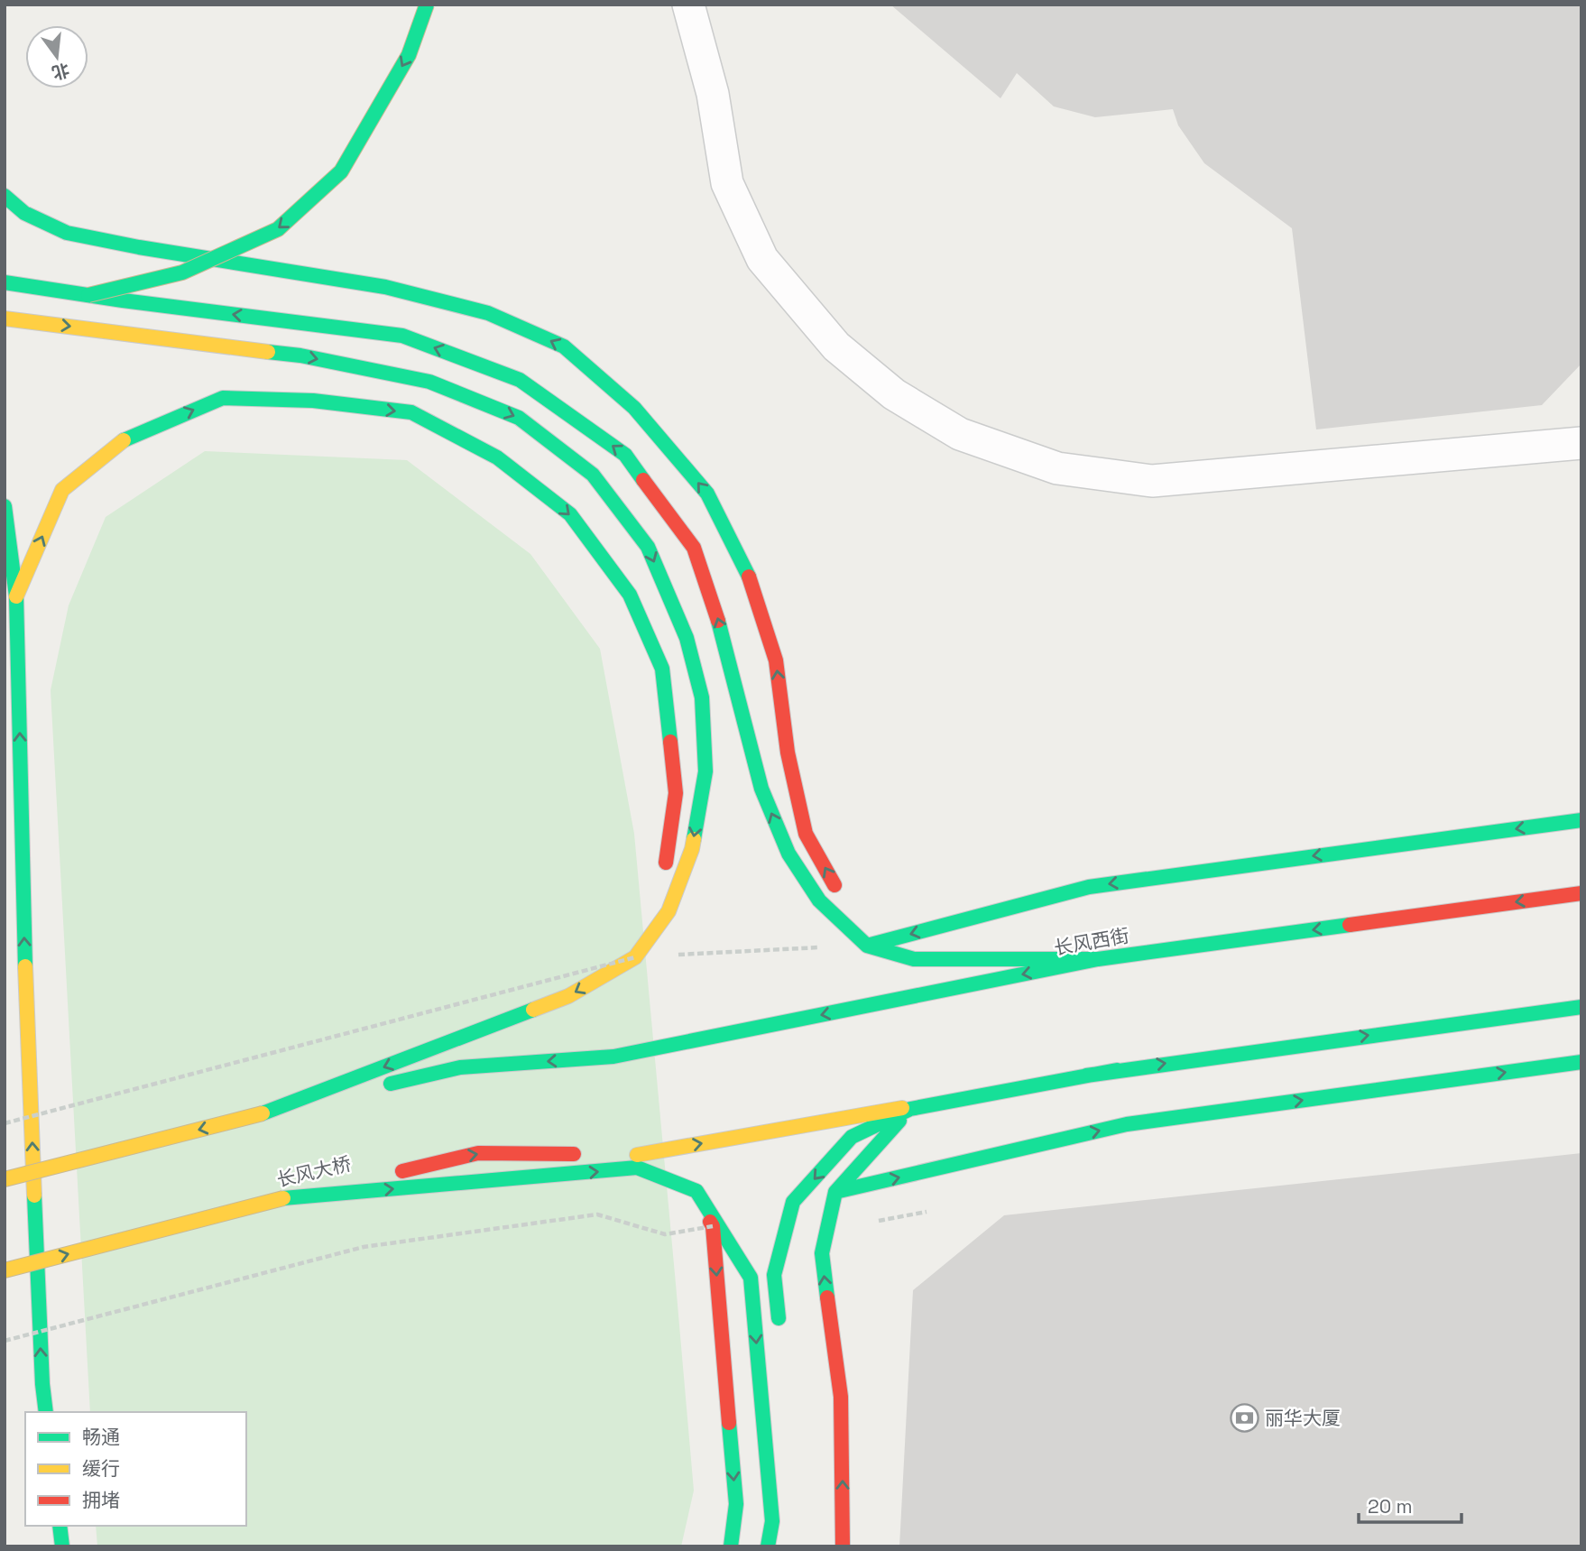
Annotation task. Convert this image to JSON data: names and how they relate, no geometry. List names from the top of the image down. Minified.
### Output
{"streets":{"main road":["长风西街","长风大桥"]},"places":{"bank":["丽华大厦"]},"legend":["畅通","缓行","拥堵"],"scale_bar":"20 m","north":"bottom"}
